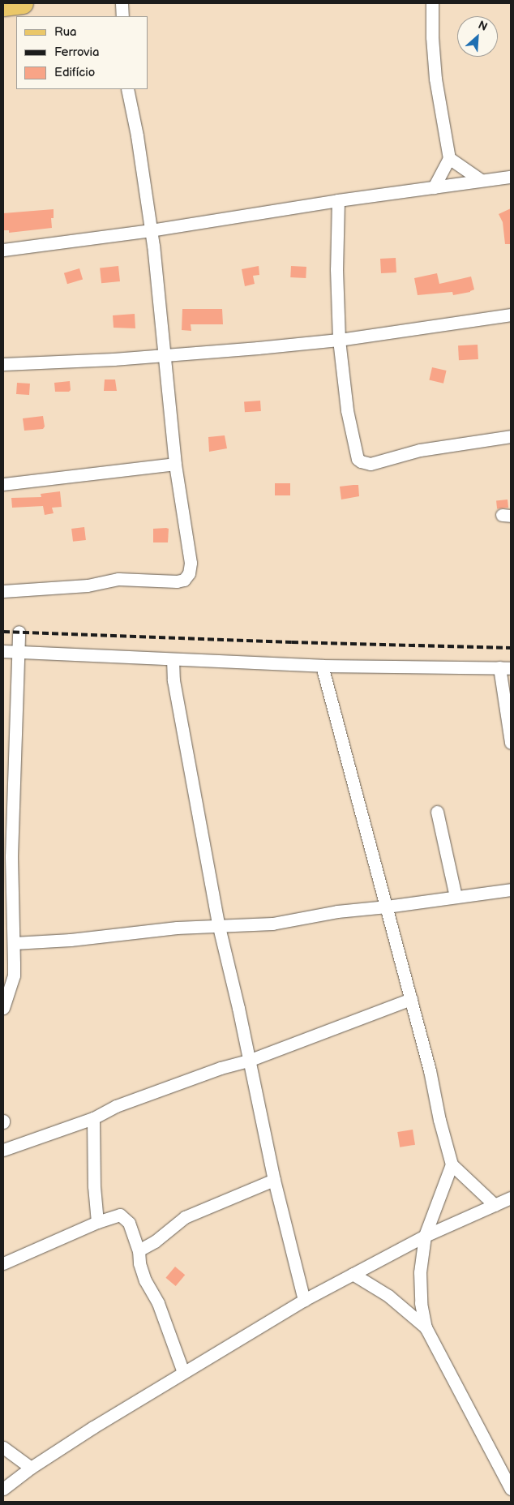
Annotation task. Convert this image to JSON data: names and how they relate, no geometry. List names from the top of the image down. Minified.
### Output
{"legend":["Rua","Ferrovia","Edifício"],"north":"top right"}
